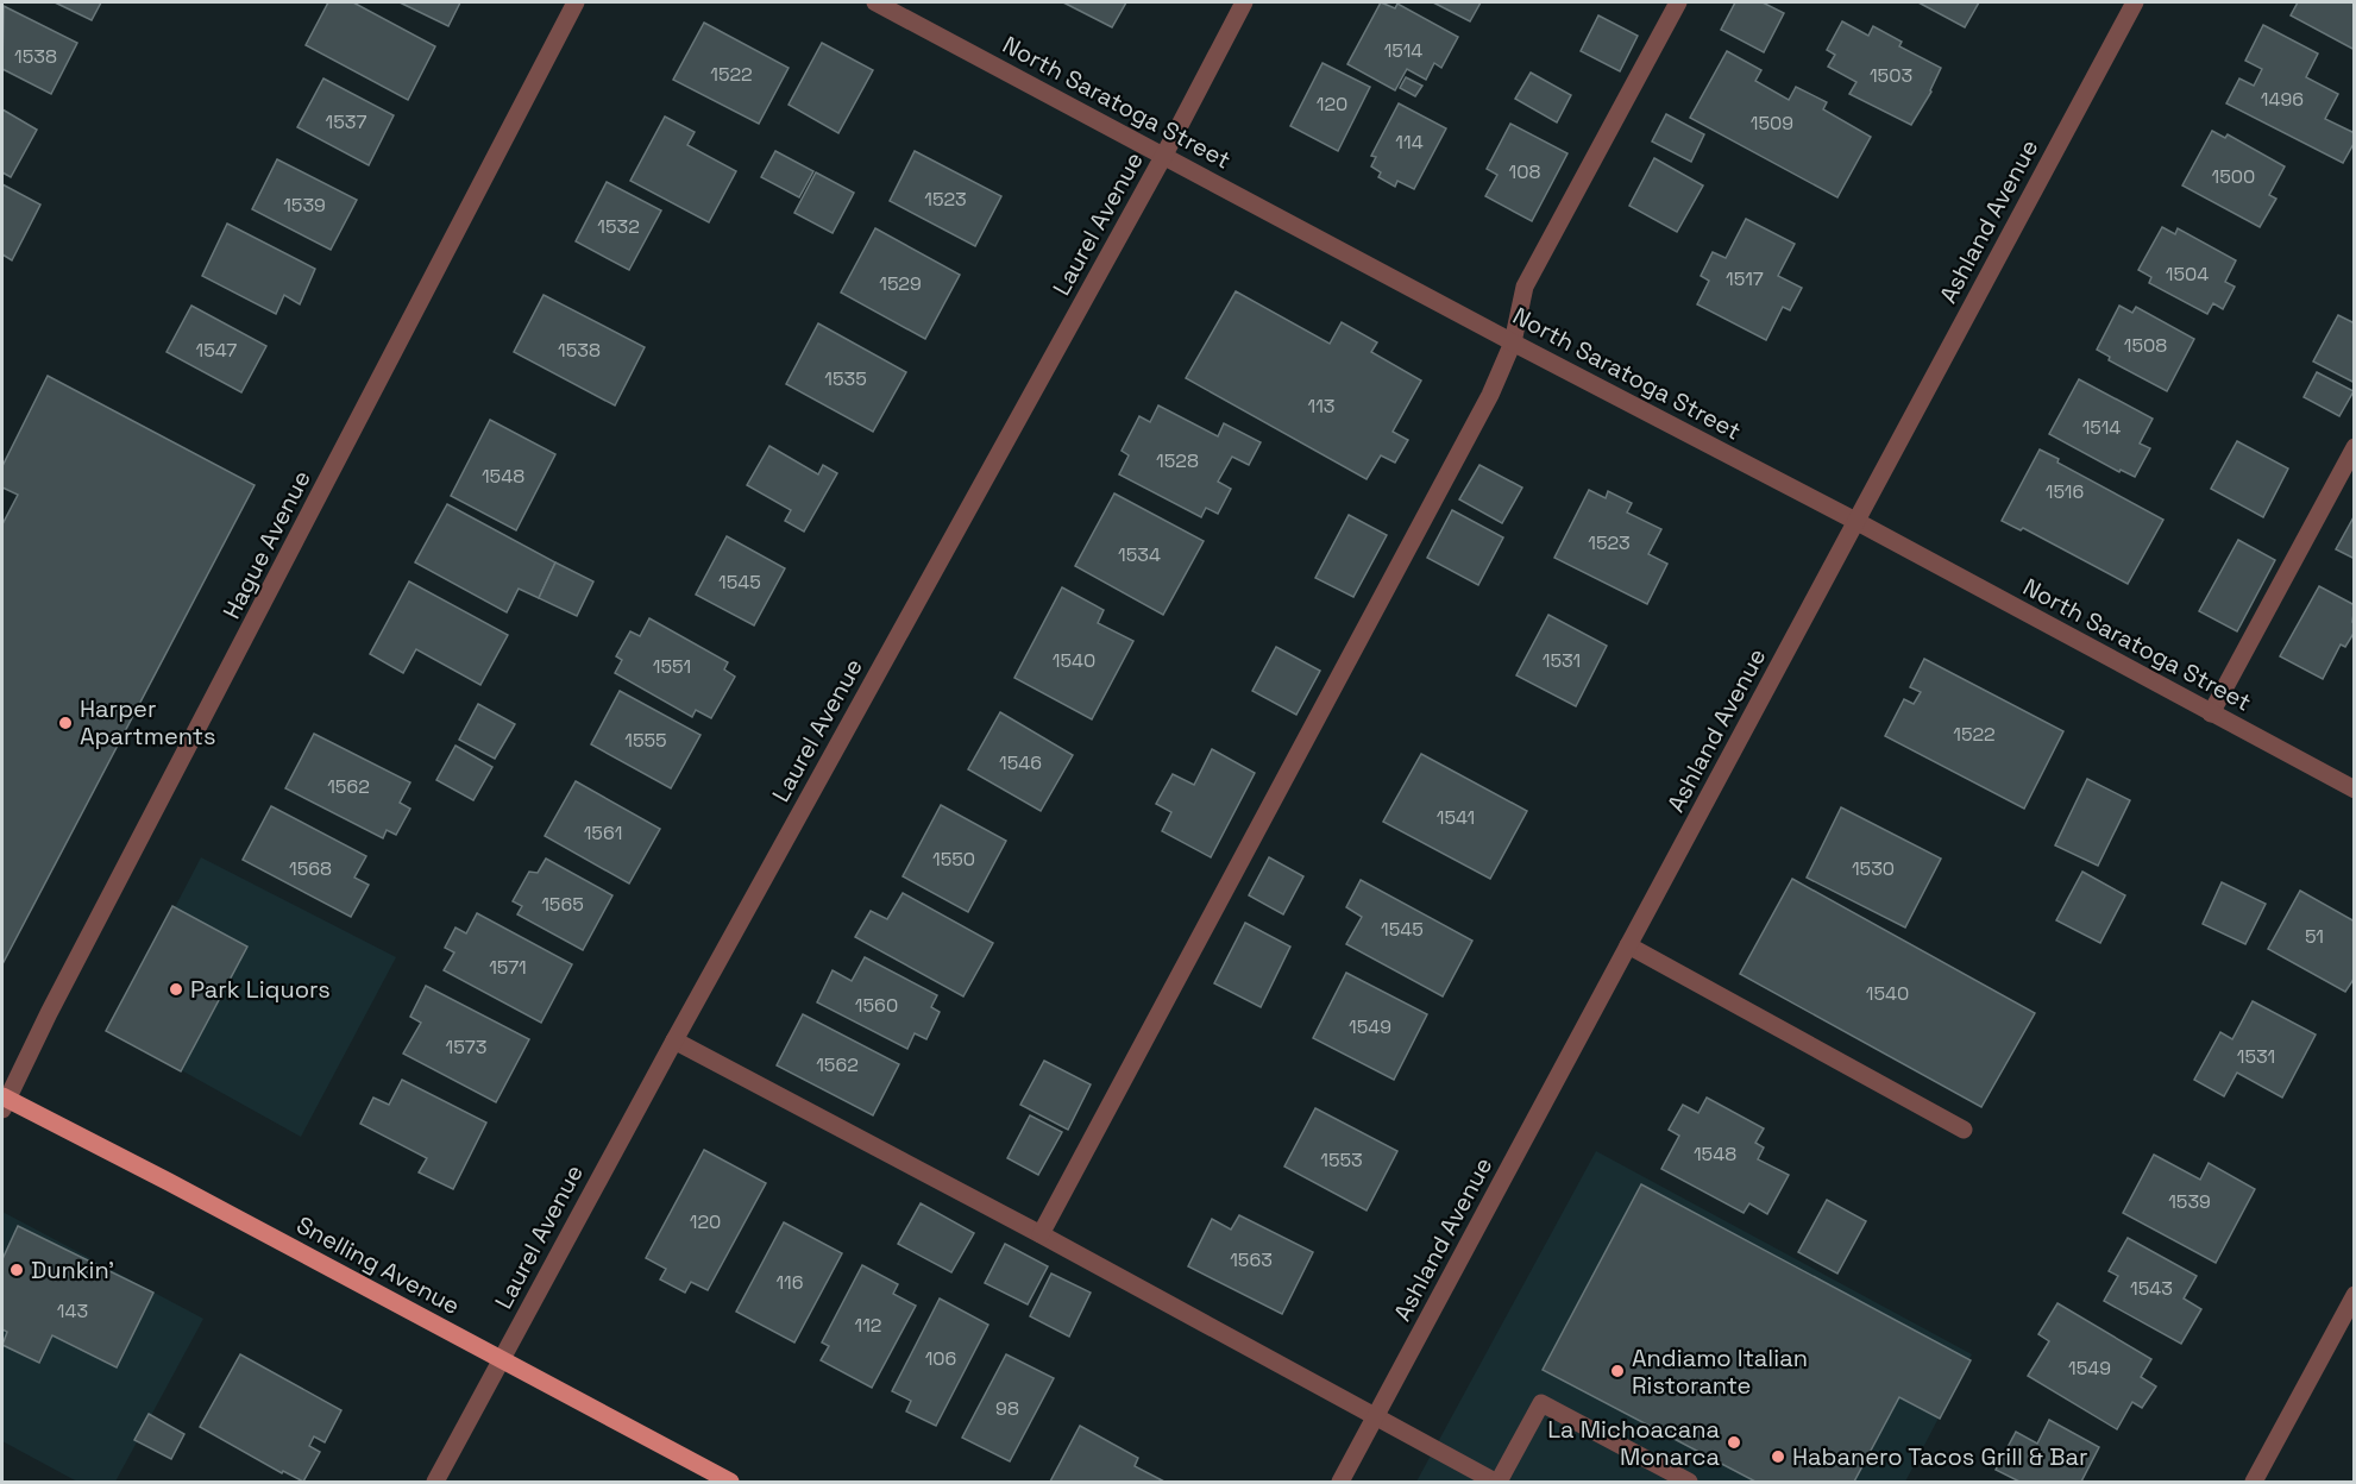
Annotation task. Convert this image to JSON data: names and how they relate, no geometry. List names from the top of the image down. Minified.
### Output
{"streets":{"main road":["Snelling Avenue"],"street":["North Saratoga Street","Ashland Avenue","Laurel Avenue","Hague Avenue"]},"crossings":[["North Saratoga Street","Ashland Avenue"],["North Saratoga Street","Laurel Avenue"],["Laurel Avenue","Snelling Avenue"],["Hague Avenue","Snelling Avenue"]],"places":["Harper Apartments","Park Liquors","Dunkin'","Andiamo Italian Ristorante","La Michoacana Monarca","Habanero Tacos Grill & Bar"],"house_numbers":["1514","1538","1522","1503","1496","120","1537","1509","114","108","1500","1523","1539","1532","1504","1517","1529","1508","1547","1538","1535","113","1514","1528","1548","1516","1523","1534","1545","1540","1531","1551","1522","1555","1546","1562","1541","1561","1550","1568","1530","1565","1545","51","1571","1540","1560","1549","1573","1531","1562","1548","1553","1539","120","1563","116","1543","143","112","106","1549","98"]}
